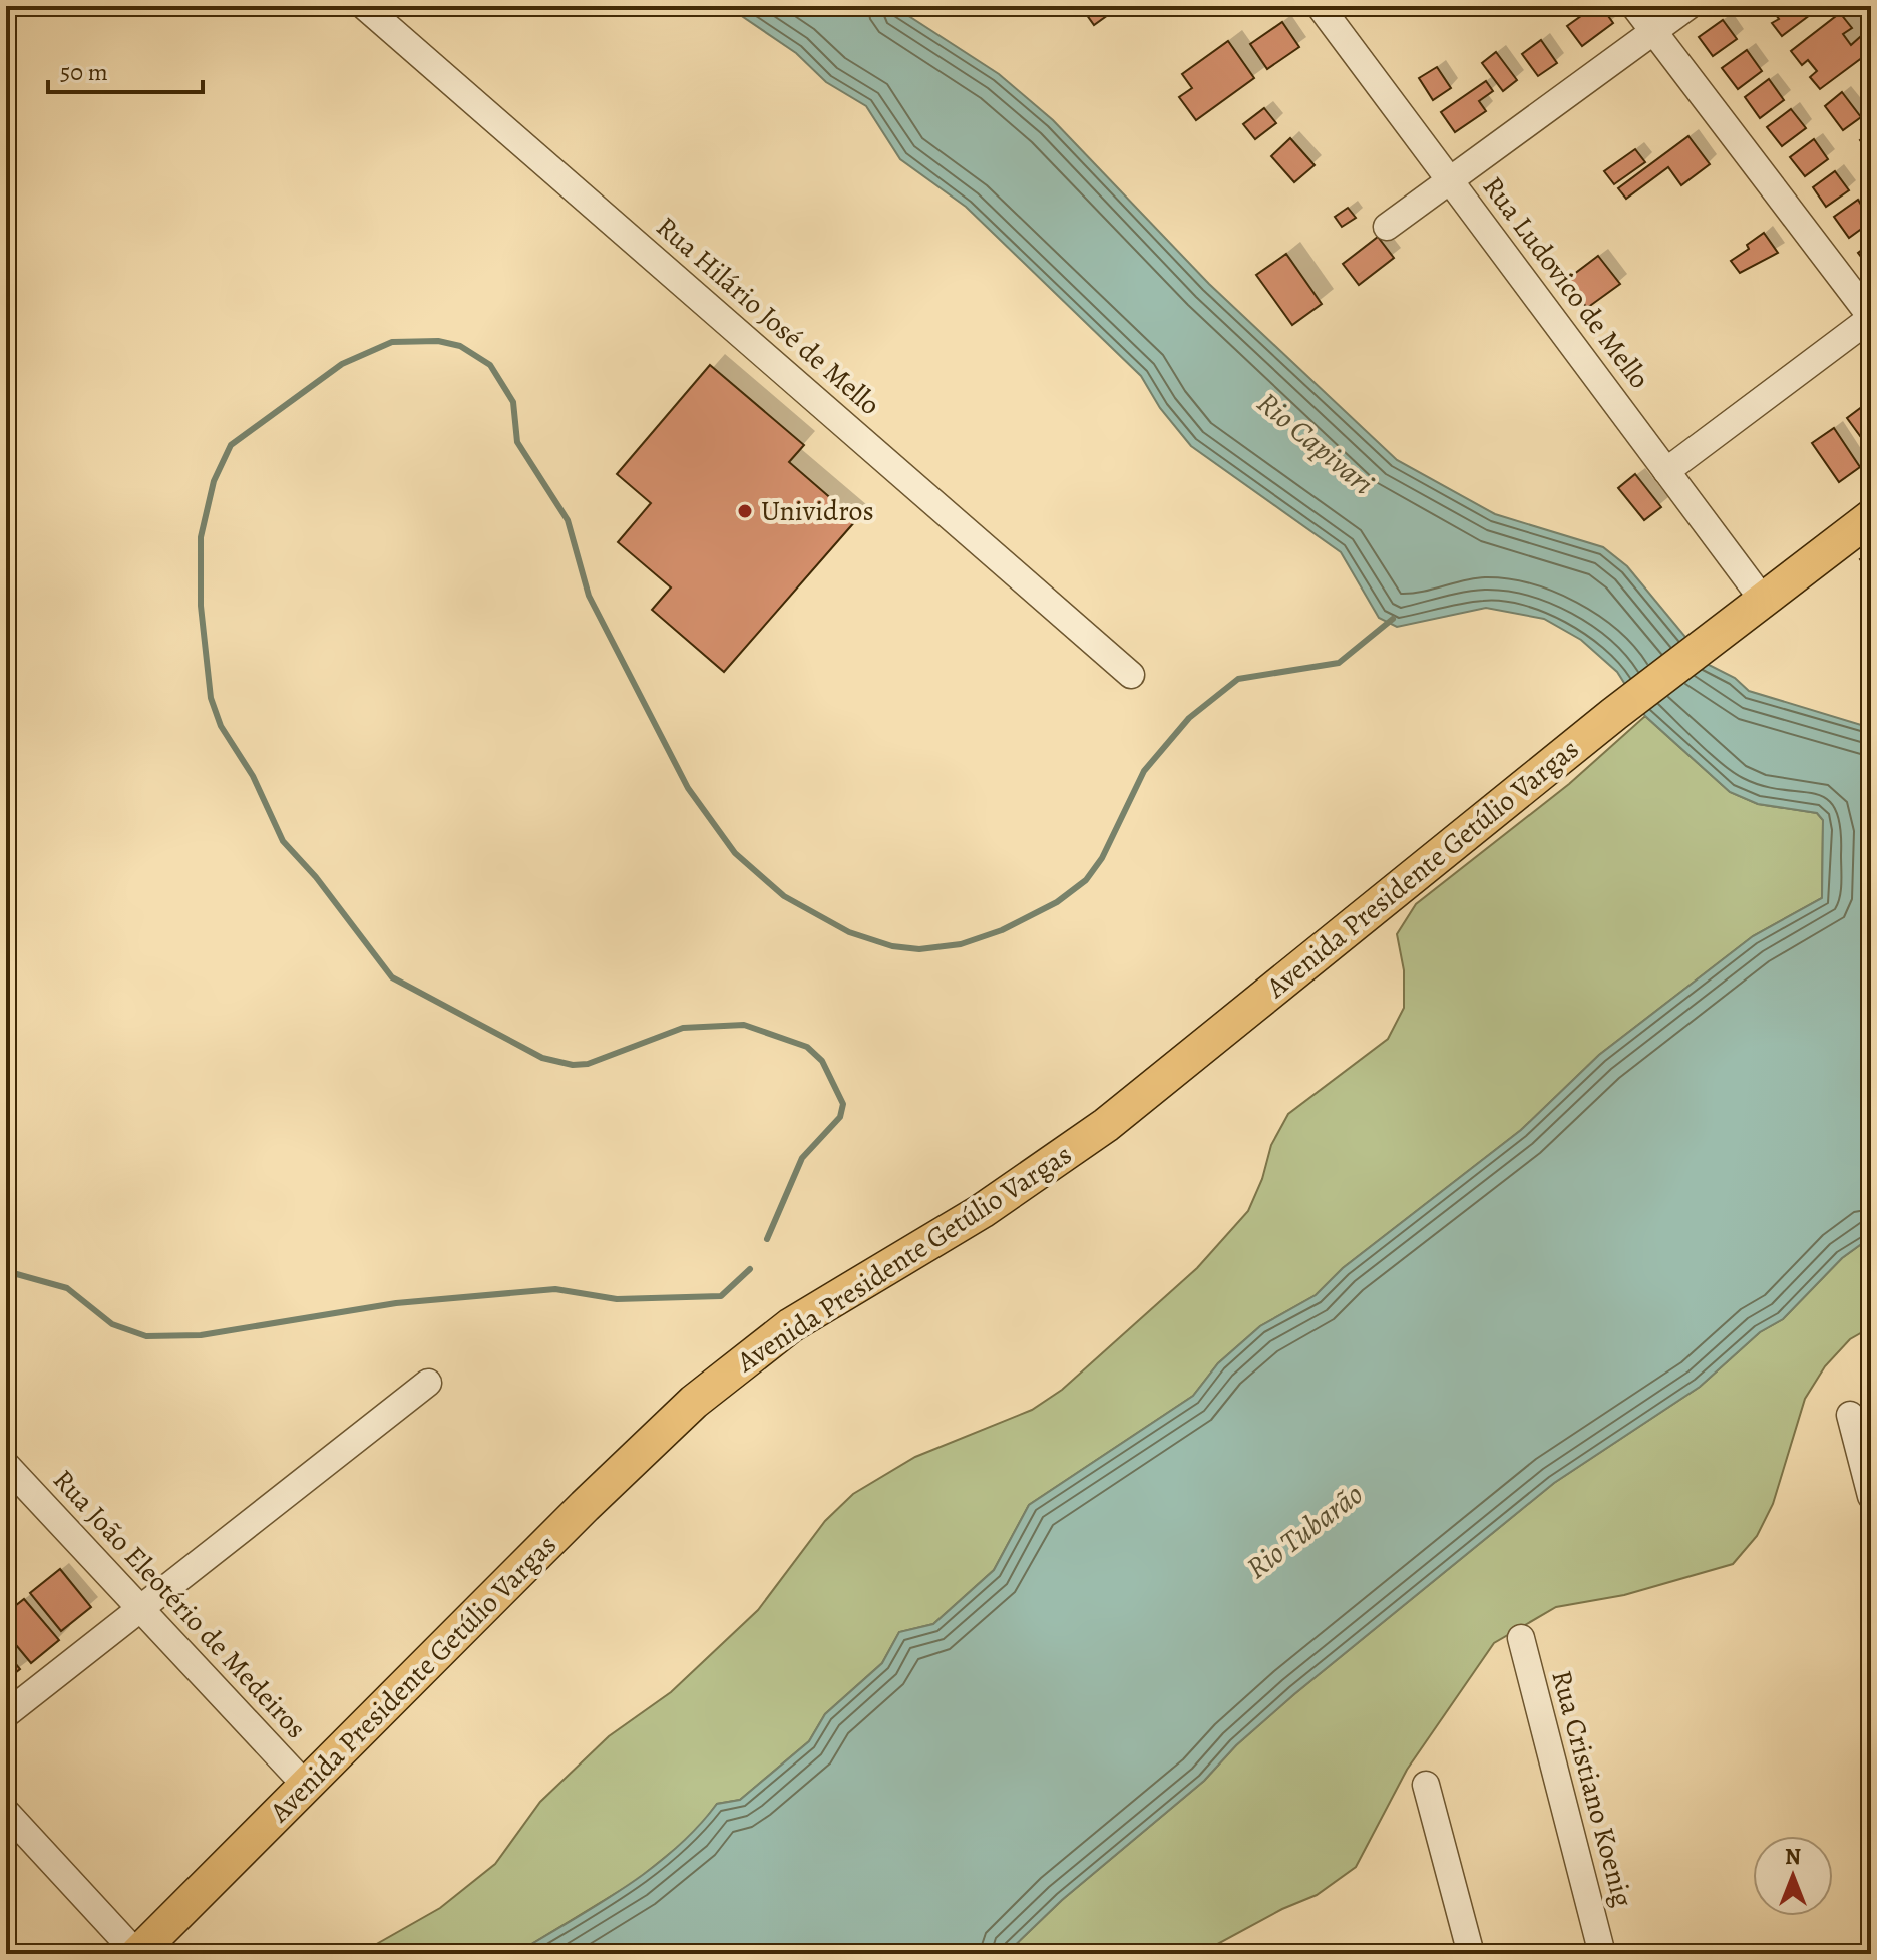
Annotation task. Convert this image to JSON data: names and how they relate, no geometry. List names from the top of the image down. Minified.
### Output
{"streets":{"main road":["Avenida Presidente Getúlio Vargas"],"street":["Rua Ludovico de Mello","Rua Hilário José de Mello","Rua João Eleotério de Medeiros","Rua Cristiano Koenig"]},"crossings":[["Rua Ludovico de Mello","Avenida Presidente Getúlio Vargas"],["Avenida Presidente Getúlio Vargas","Rua João Eleotério de Medeiros"]],"water":["Rio Capivari","Rio Tubarão"],"places":["Unividros"],"scale_bar":"50 m","north":"top"}
